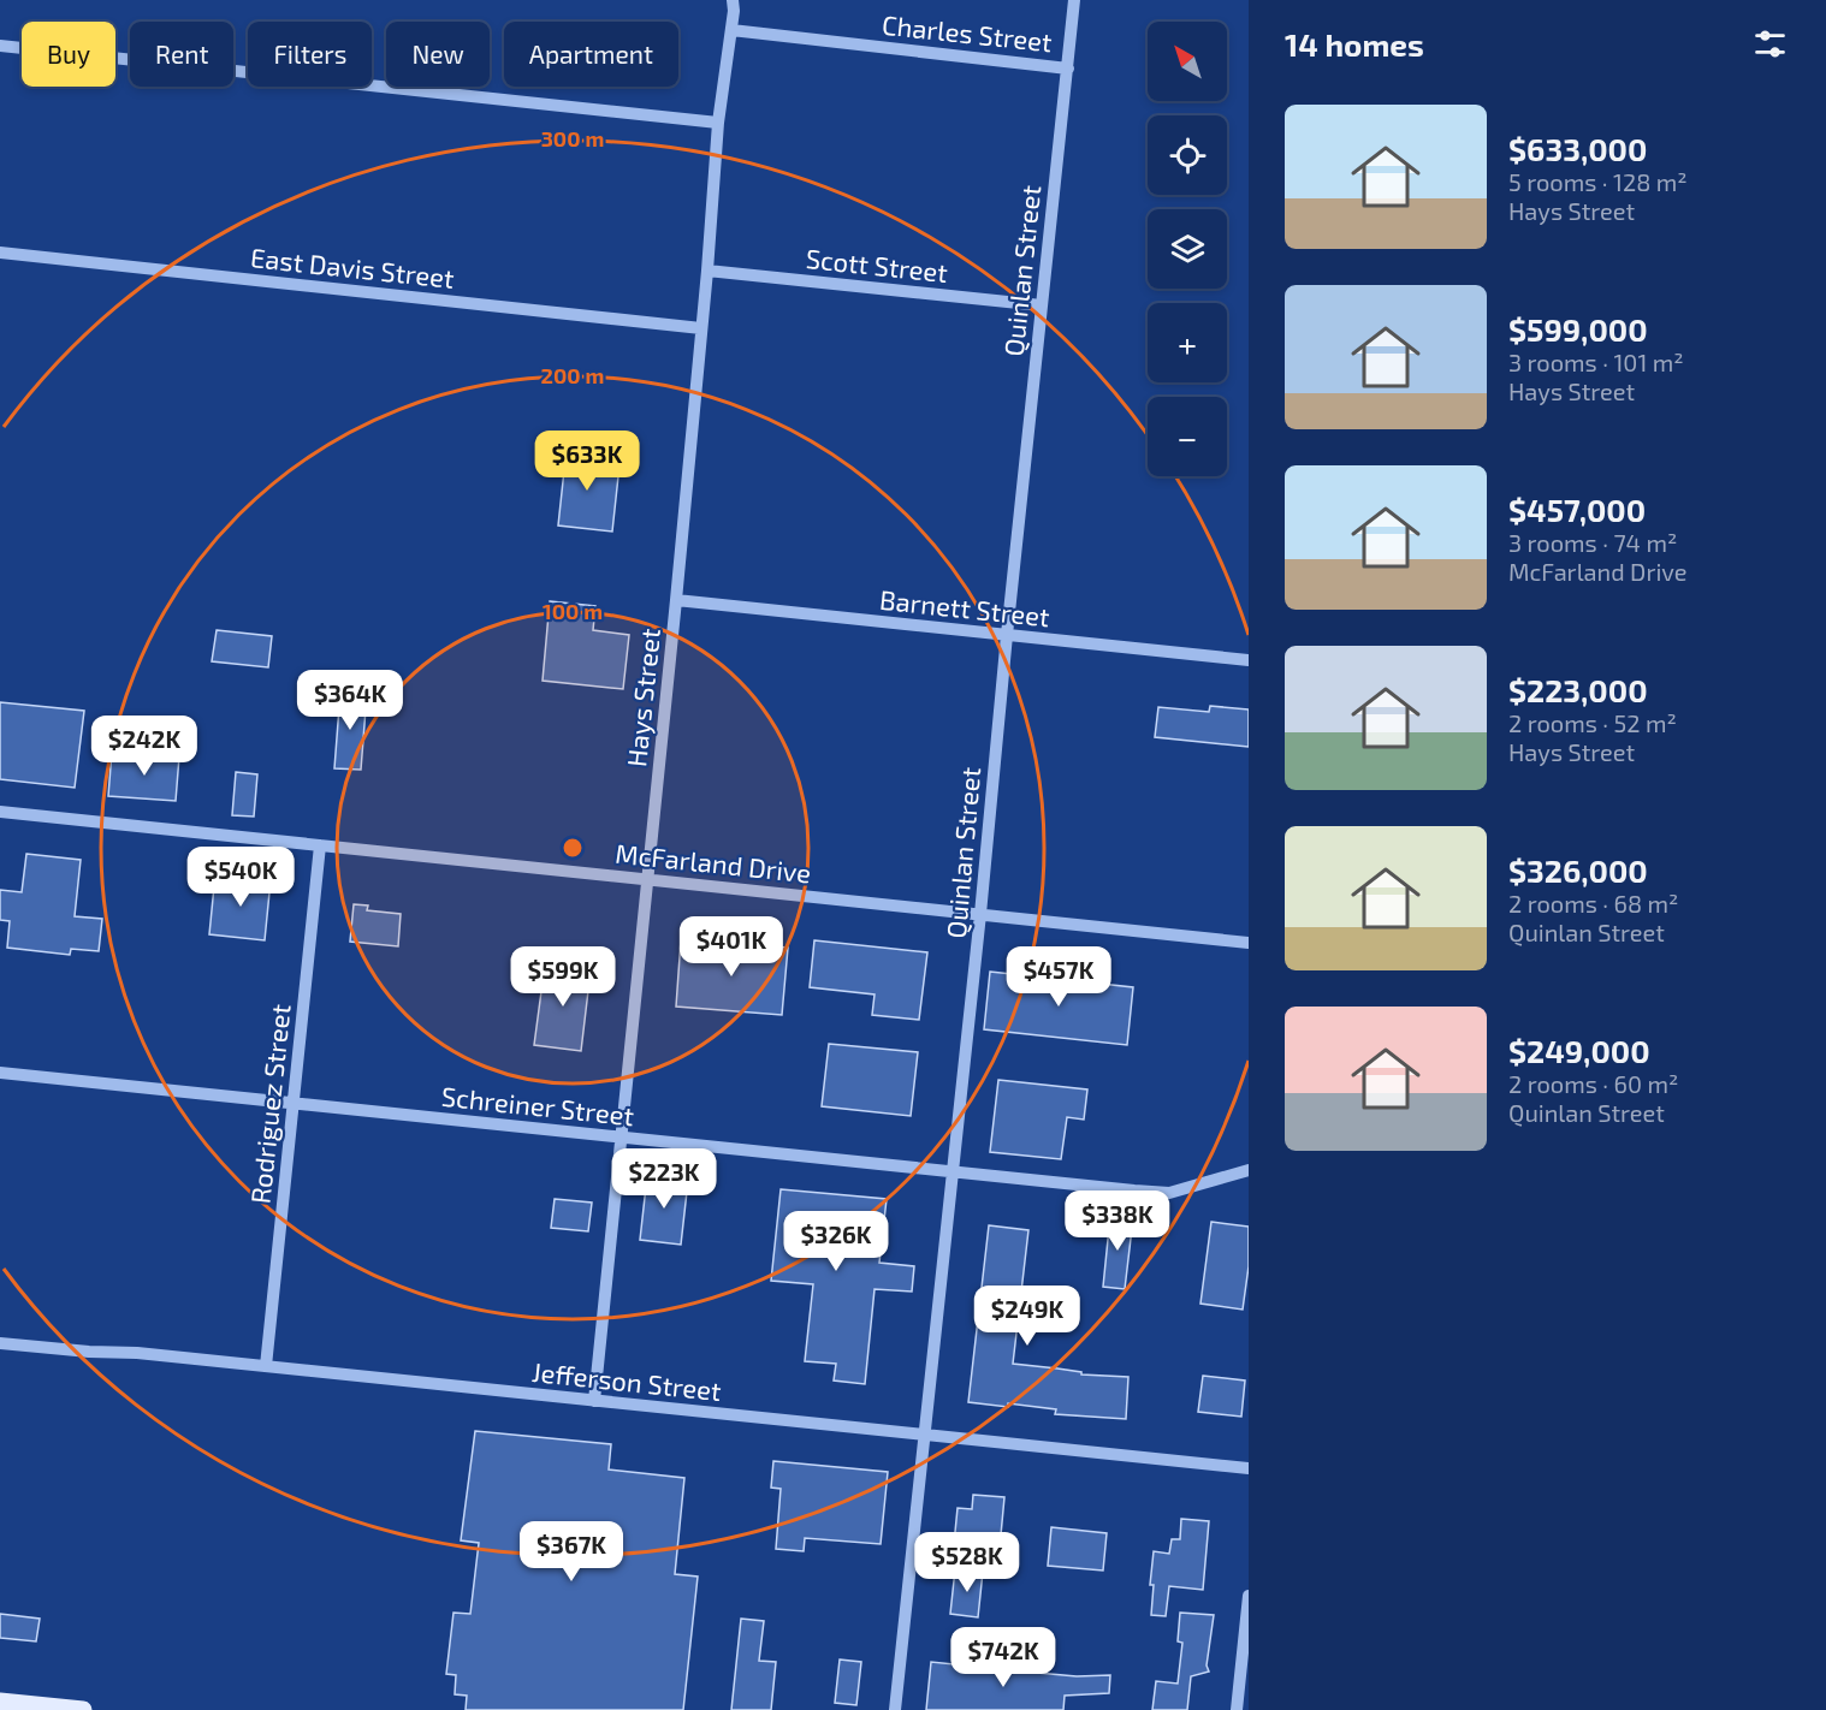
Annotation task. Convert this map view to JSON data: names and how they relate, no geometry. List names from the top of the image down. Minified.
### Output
{"streets":{"street":["Charles Street","Scott Street","East Davis Street","Quinlan Street","Barnett Street","Hays Street","McFarland Drive","Rodriguez Street","Schreiner Street","Jefferson Street"]},"crossings":[["Charles Street","Quinlan Street"],["Charles Street","Hays Street"],["Scott Street","Quinlan Street"],["Scott Street","Hays Street"],["East Davis Street","Hays Street"],["Quinlan Street","Barnett Street"],["Quinlan Street","McFarland Drive"],["Quinlan Street","Schreiner Street"],["Quinlan Street","Jefferson Street"],["Barnett Street","Hays Street"],["Hays Street","McFarland Drive"],["Hays Street","Schreiner Street"],["Hays Street","Jefferson Street"],["McFarland Drive","Rodriguez Street"],["Rodriguez Street","Schreiner Street"],["Rodriguez Street","Jefferson Street"]],"north":"top left","page":{"heading":"14 homes","map_buttons":["+","−"],"chip":["Buy","Rent","Filters","New","Apartment"],"list":[{"name":"$633,000","note":"5 rooms · 128 m² · Hays Street"},{"name":"$599,000","note":"3 rooms · 101 m² · Hays Street"},{"name":"$457,000","note":"3 rooms · 74 m² · McFarland Drive"},{"name":"$223,000","note":"2 rooms · 52 m² · Hays Street"},{"name":"$326,000","note":"2 rooms · 68 m² · Quinlan Street"},{"name":"$249,000","note":"2 rooms · 60 m² · Quinlan Street"}],"price":["$633K","$364K","$242K","$540K","$401K","$599K","$457K","$223K","$338K","$326K","$249K","$367K","$528K","$742K"]},"rings":["300 m","200 m","100 m"]}
